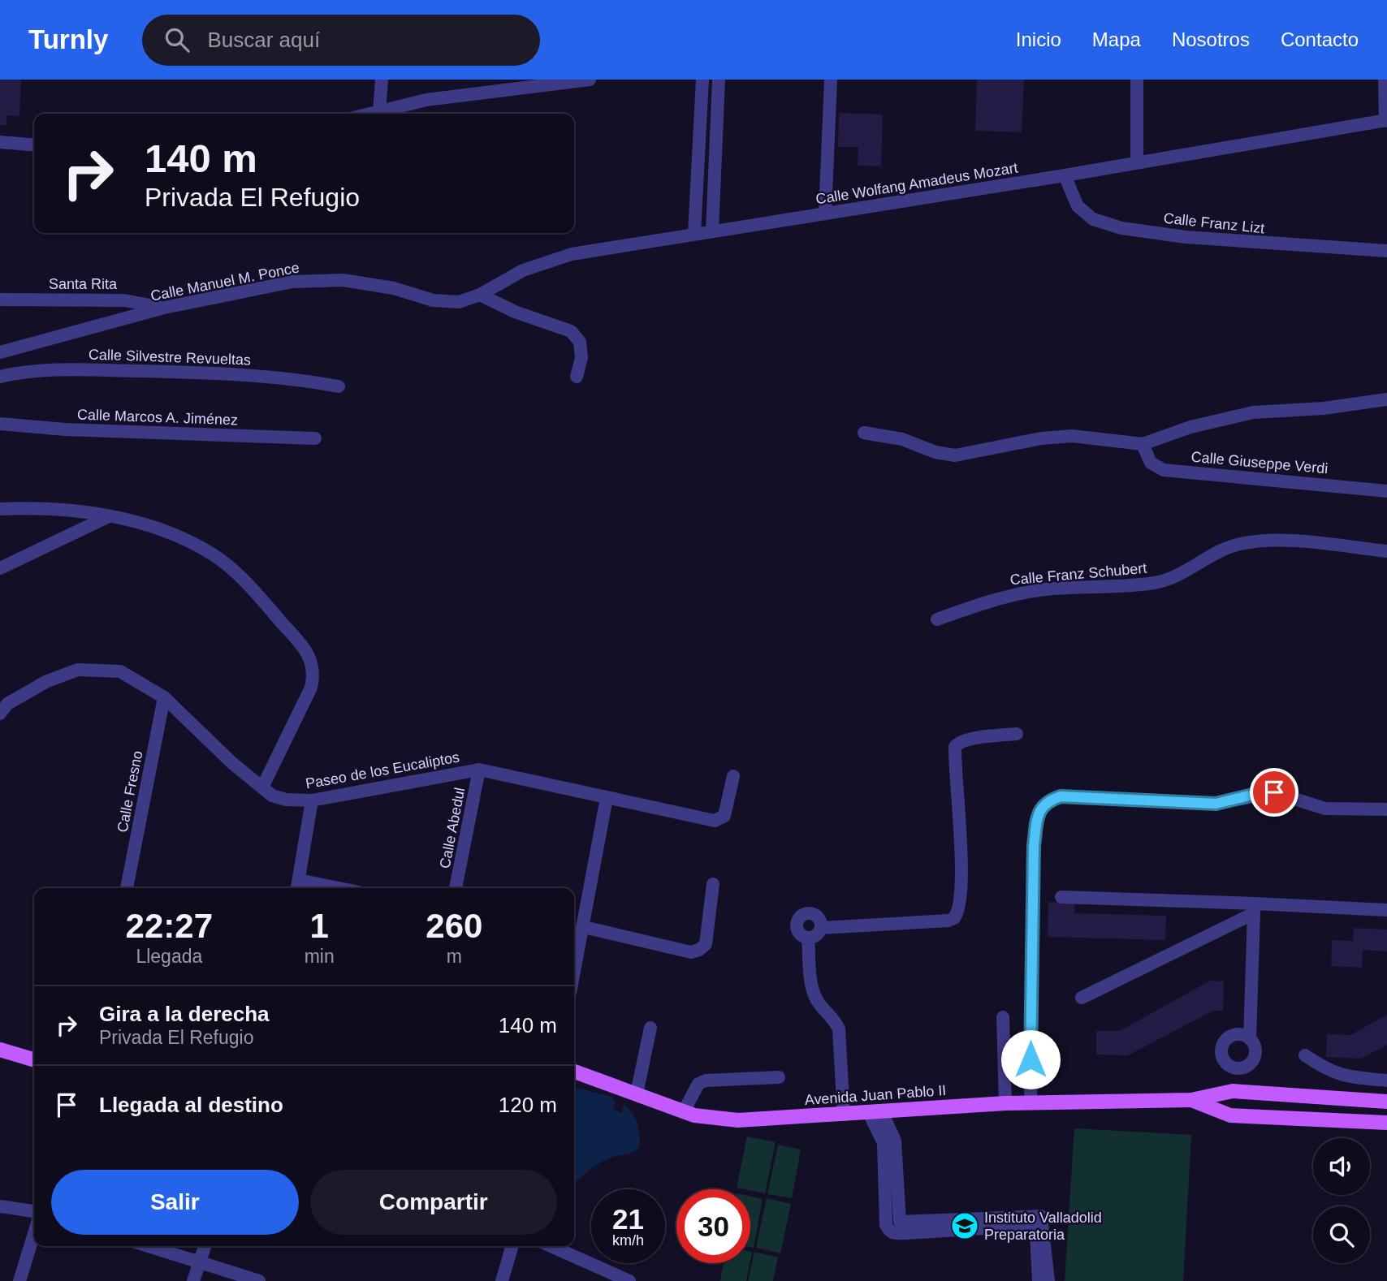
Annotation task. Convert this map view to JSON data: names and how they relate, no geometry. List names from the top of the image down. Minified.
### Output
{"streets":{"main road":["Avenida Juan Pablo II"],"street":["Calle Wolfang Amadeus Mozart","Calle Franz Lizt","Calle Manuel M. Ponce","Santa Rita","Calle Silvestre Revueltas","Calle Marcos A. Jiménez","Calle Giuseppe Verdi","Calle Franz Schubert","Paseo de los Eucaliptos","Calle Fresno","Calle Abedul"]},"crossings":[["Calle Wolfang Amadeus Mozart","Calle Franz Lizt"],["Calle Wolfang Amadeus Mozart","Calle Manuel M. Ponce"],["Calle Manuel M. Ponce","Santa Rita"],["Paseo de los Eucaliptos","Calle Fresno"],["Paseo de los Eucaliptos","Calle Abedul"]],"places":{"school or university":["Instituto Valladolid Preparatoria"]},"page":{"header":"Turnly","search":"Buscar aquí","nav":["Inicio","Mapa","Nosotros","Contacto"],"turn":["140 m","Privada El Refugio"],"eta":["22:27","Llegada","1","min","260","m"],"list":[{"name":"Gira a la derecha","note":"Privada El Refugio","value":"140 m"},{"name":"Llegada al destino","value":"120 m"}],"buttons":["Salir","Compartir"],"speed":"21 km/h","limit":"30"}}
